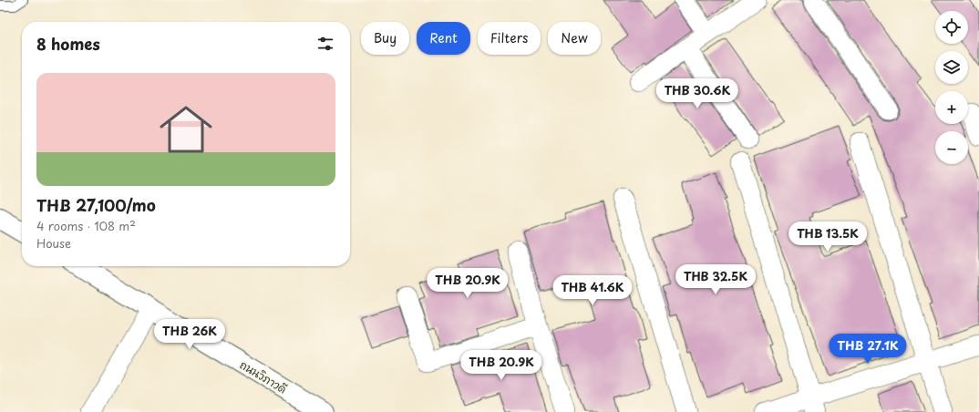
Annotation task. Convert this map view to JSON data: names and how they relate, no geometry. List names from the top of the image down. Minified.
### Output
{"streets":{"street":["ถนนวิภาวดี"]},"page":{"map_buttons":["+","−"],"chip":["Buy","Rent","Filters","New"],"heading":"8 homes","list":[{"name":"THB 27,100/mo","note":"4 rooms · 108 m² · House"}],"price":["THB 30.6K","THB 13.5K","THB 32.5K","THB 20.9K","THB 41.6K","THB 26K","THB 27.1K","THB 20.9K"]}}
